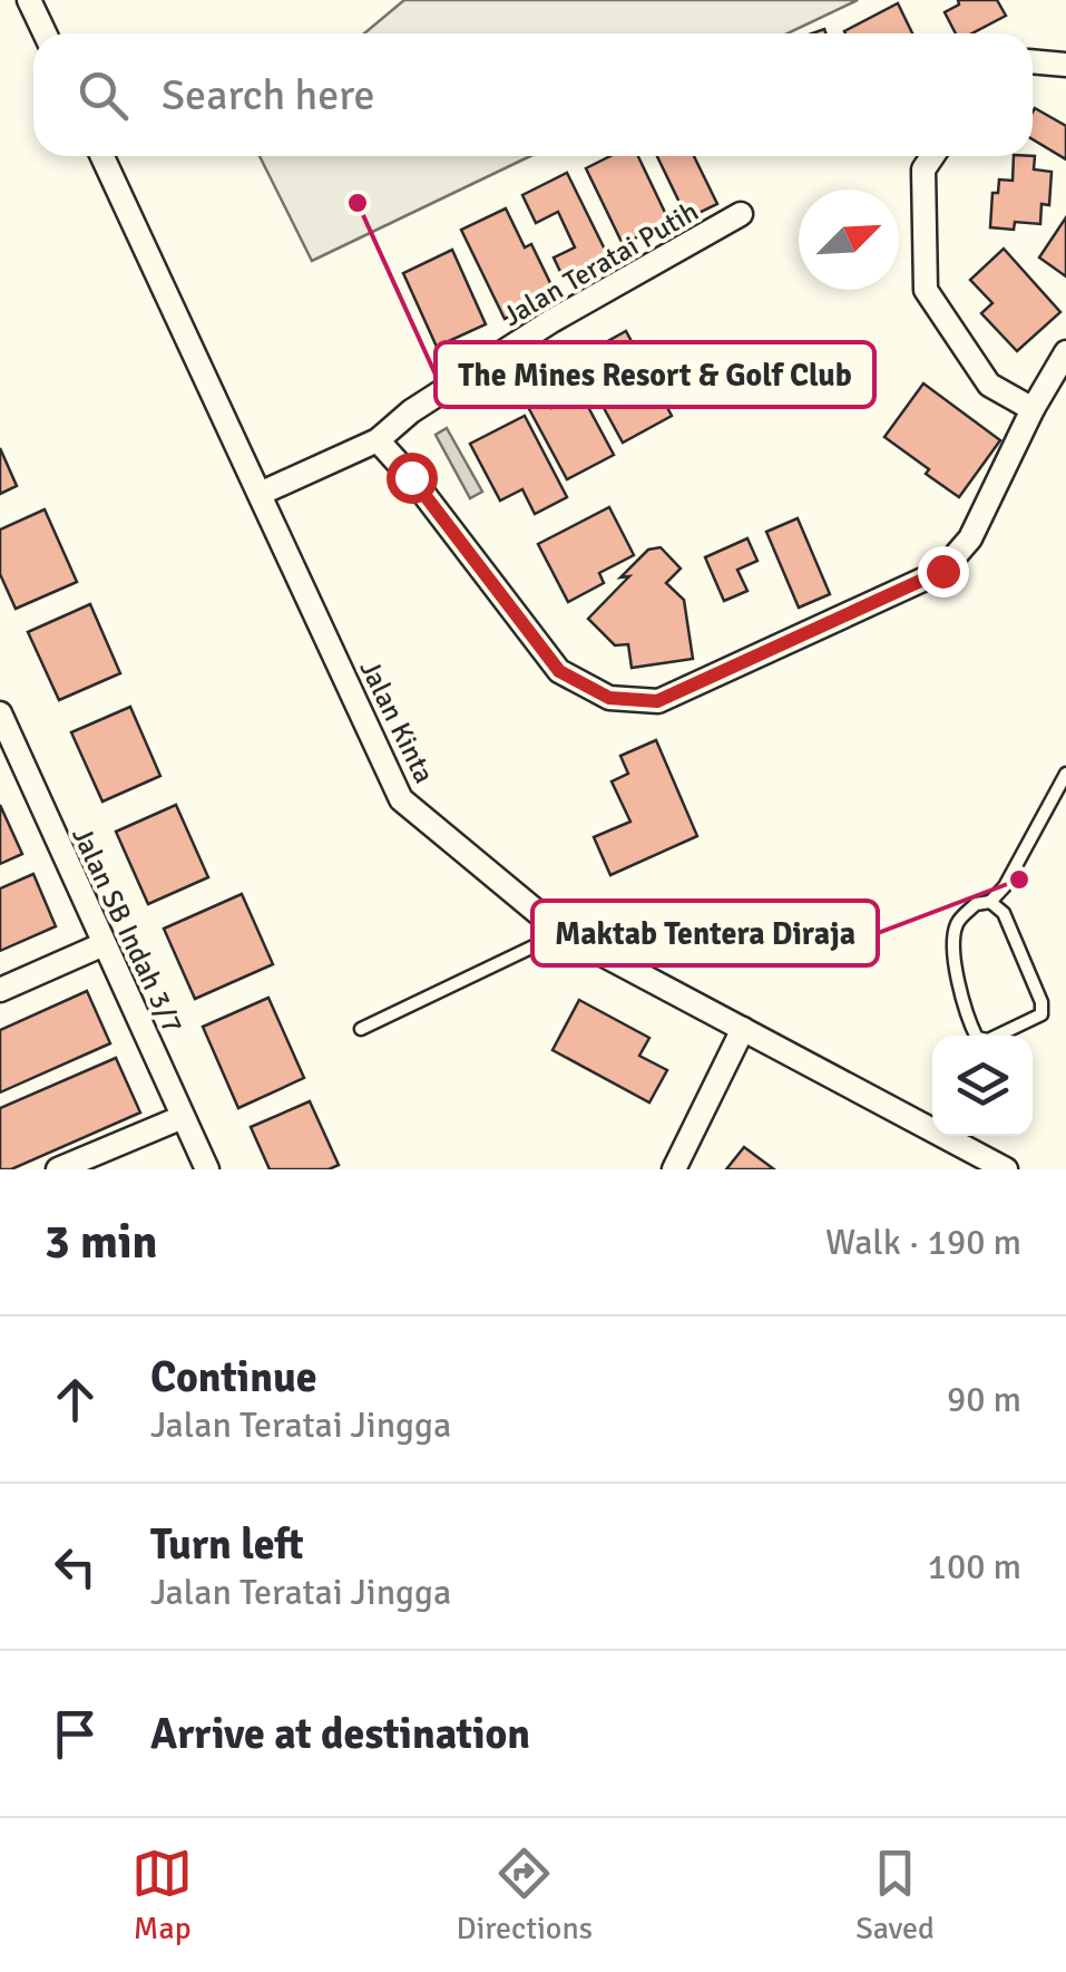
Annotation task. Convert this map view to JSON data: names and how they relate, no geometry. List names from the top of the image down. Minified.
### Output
{"streets":{"street":["Jalan Teratai Putih","Jalan Kinta","Jalan SB Indah 3/7"]},"crossings":[["Jalan Teratai Putih","Jalan Kinta"]],"places":["The Mines Resort & Golf Club","Maktab Tentera Diraja"],"north":"top right","page":{"search":"Search here","heading":["3 min","Walk · 190 m"],"list":[["Continue","Jalan Teratai Jingga","90 m"],["Turn left","Jalan Teratai Jingga","100 m"],"Arrive at destination"],"nav":["Map","Directions","Saved"]}}
